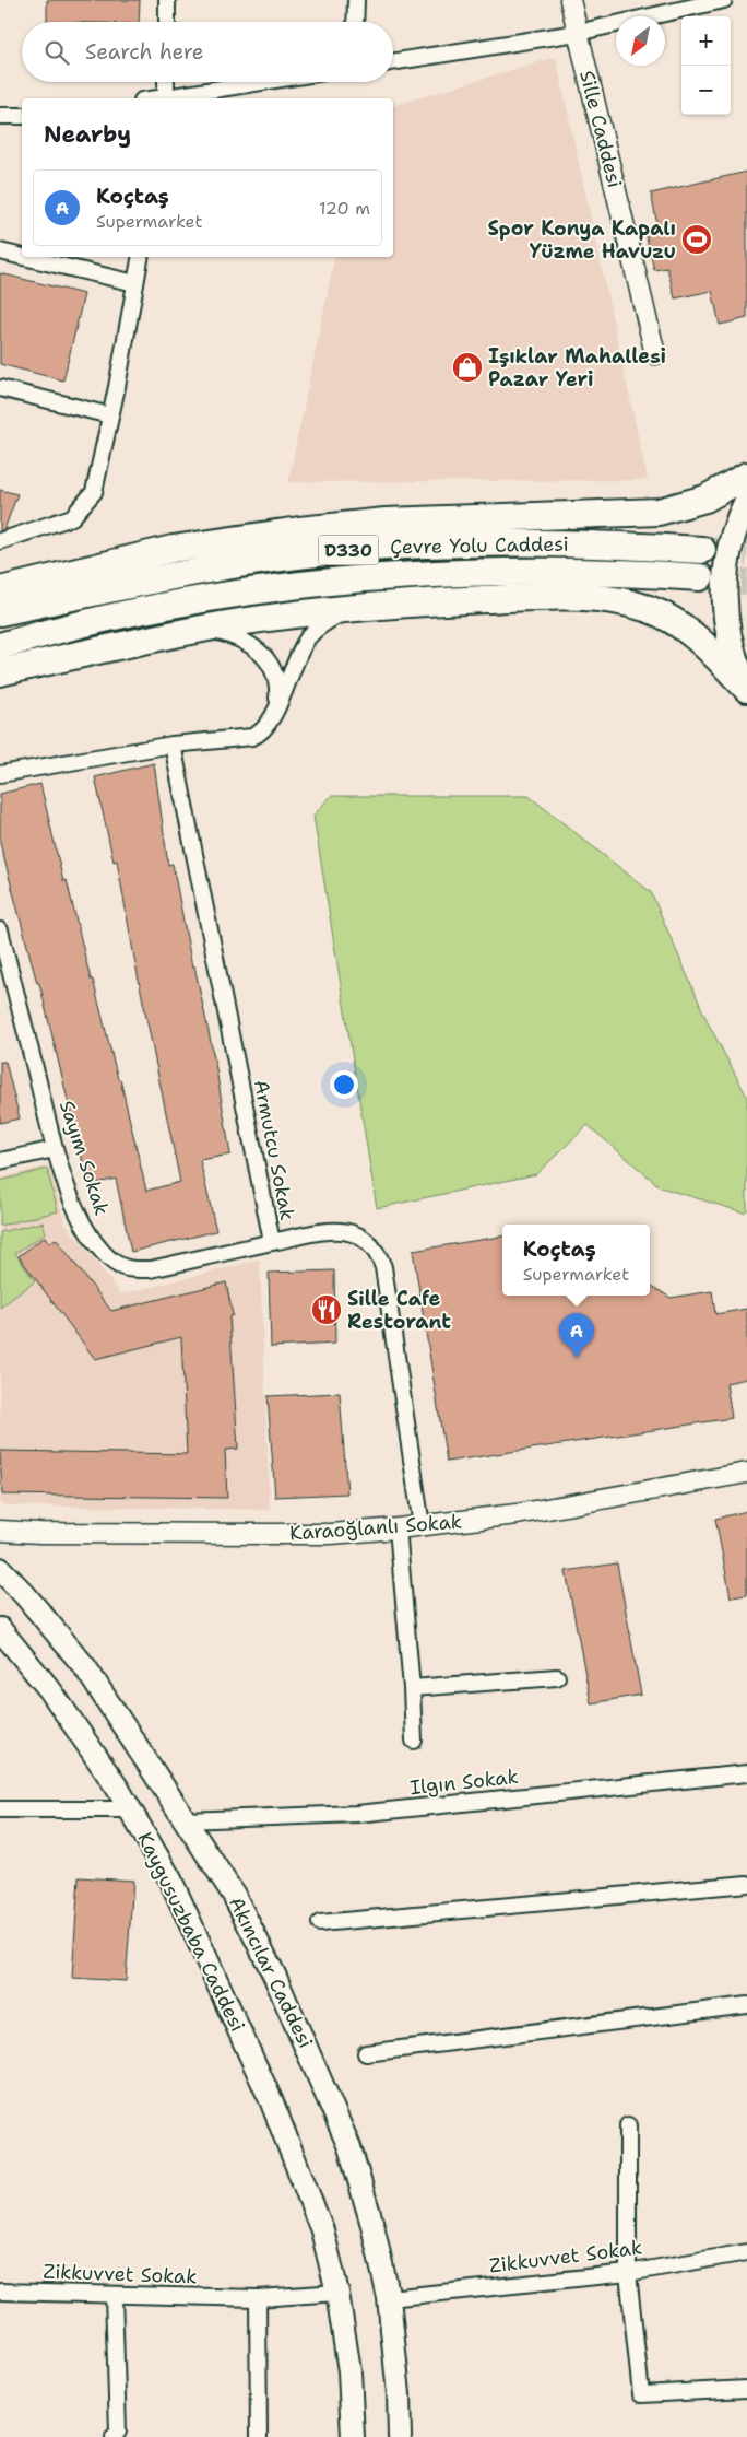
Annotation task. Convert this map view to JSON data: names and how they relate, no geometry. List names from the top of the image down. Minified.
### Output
{"streets":{"highway":["Çevre Yolu Caddesi","D330"],"main road":["Kaygusuzbaba Caddesi","Akıncılar Caddesi"],"street":["Sille Caddesi","Armutcu Sokak","Sayım Sokak","Karaoğlanlı Sokak","Ilgın Sokak","Zikkuvvet Sokak"]},"crossings":[["Armutcu Sokak","Sayım Sokak"],["Armutcu Sokak","Karaoğlanlı Sokak"],["Ilgın Sokak","Akıncılar Caddesi"],["Kaygusuzbaba Caddesi","Zikkuvvet Sokak"],["Akıncılar Caddesi","Zikkuvvet Sokak"]],"places":{"sports":["Spor Konya Kapalı Yüzme Havuzu"],"shop":["Işıklar Mahallesi Pazar Yeri"],"restaurant":["Sille Cafe Restorant"]},"north":"bottom left","page":{"map_buttons":["+","−"],"search":"Search here","heading":"Nearby","list":[{"mark":"A","name":"Koçtaş","note":"Supermarket","value":"120 m"}],"popup":["Koçtaş","Supermarket"],"pins":"A"}}
